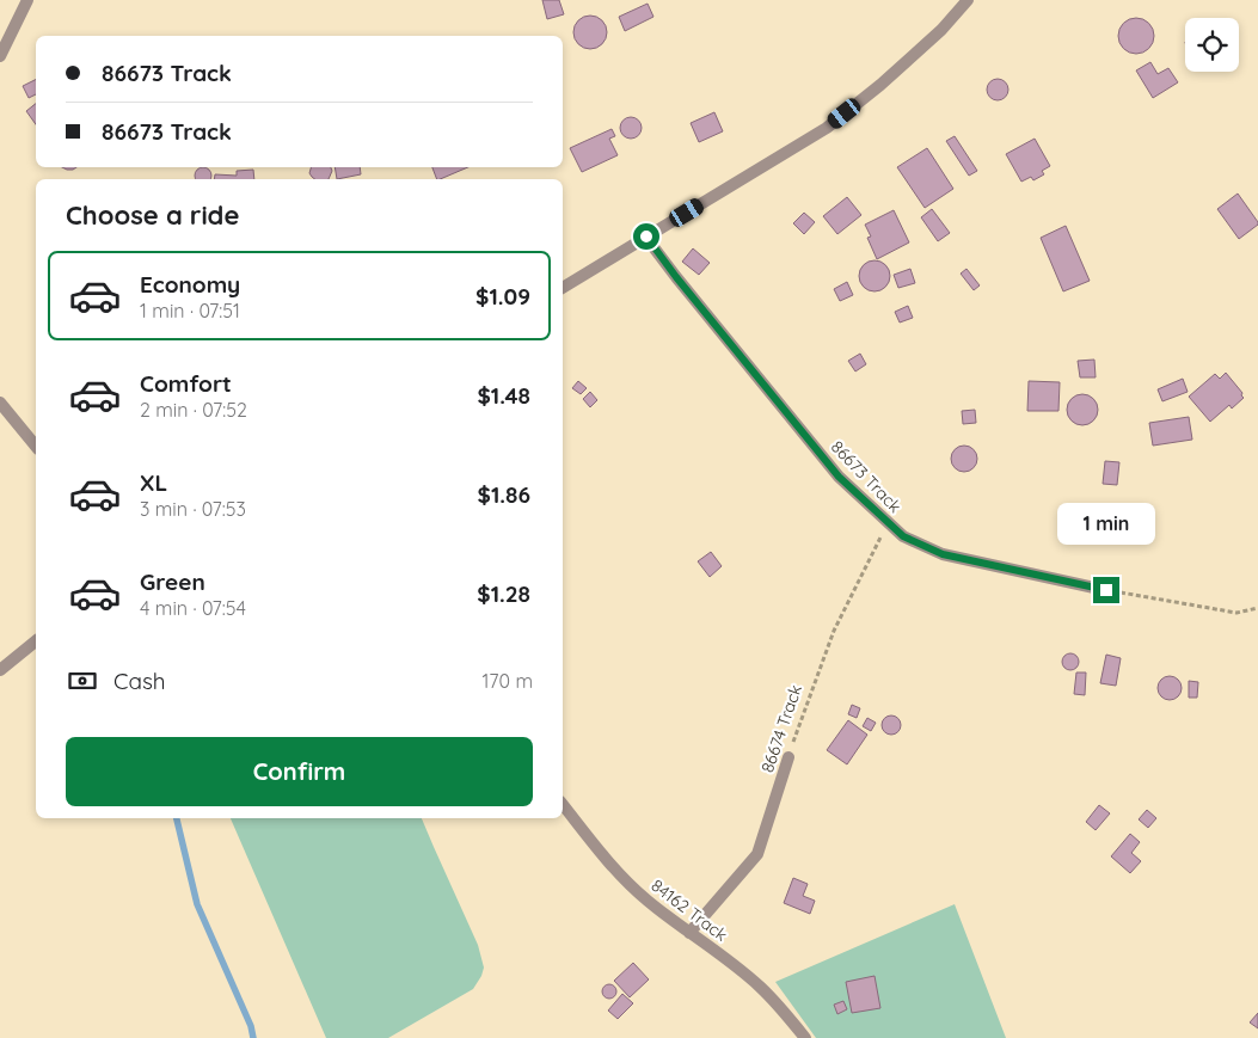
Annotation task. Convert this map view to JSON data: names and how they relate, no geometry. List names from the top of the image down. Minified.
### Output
{"streets":{"street":["86673 Track","86674 Track","84162 Track"]},"crossings":[["86673 Track","86674 Track"],["86674 Track","84162 Track"]],"page":{"banner":["86673 Track","86673 Track"],"heading":"Choose a ride","list":[{"name":"Economy","note":"1 min · 07:51","value":"$1.09"},{"name":"Comfort","note":"2 min · 07:52","value":"$1.48"},{"name":"XL","note":"3 min · 07:53","value":"$1.86"},{"name":"Green","note":"4 min · 07:54","value":"$1.28"}],"bubble":"1 min","pay":["Cash","170 m"],"buttons":"Confirm"}}
